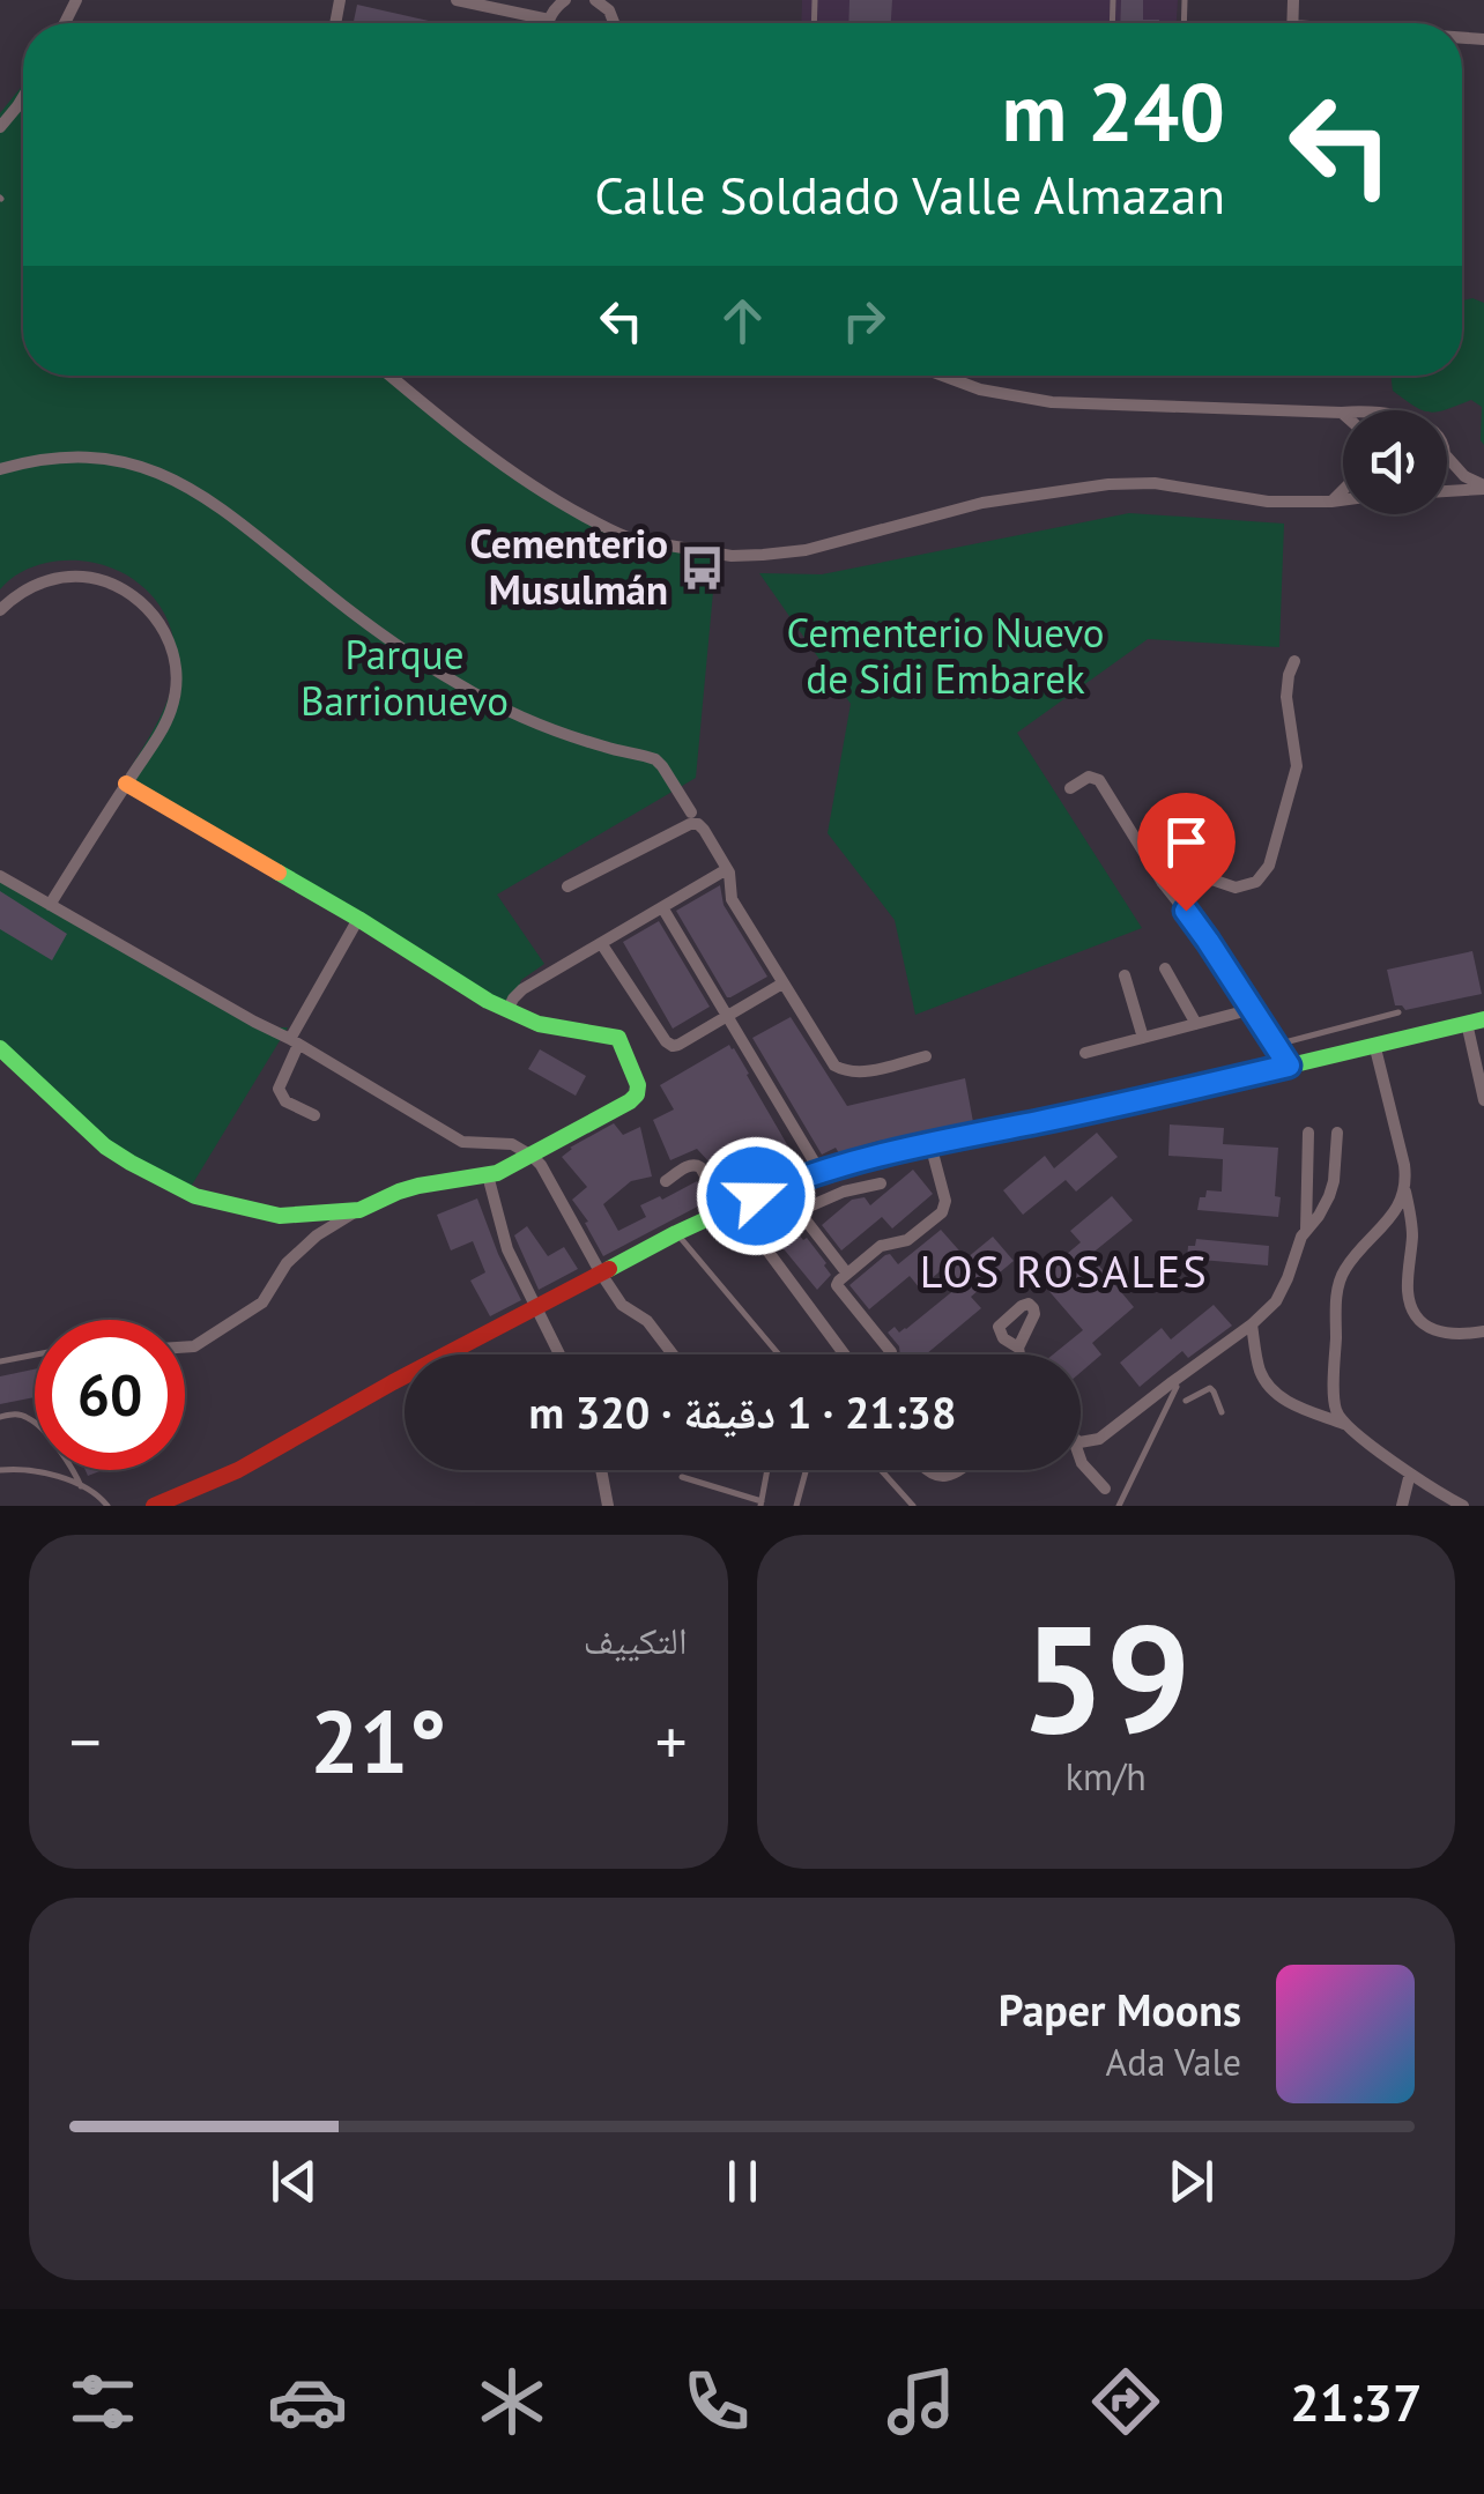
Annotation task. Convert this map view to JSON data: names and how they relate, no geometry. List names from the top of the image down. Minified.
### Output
{"districts":["LOS ROSALES"],"parks":["Cementerio Nuevo de Sidi Embarek","Parque Barrionuevo"],"places":{"bus stop":["Cementerio Musulmán"]},"page":{"turn":["240 m","Calle Soldado Valle Almazan"],"limit":"60","trip":"21:38 · 1 دقيقة · 320 m","tile":[["59","km/h"],"التكييف"],"heat":["−","21°","+"],"song":["Paper Moons","Ada Vale"],"tabs":"21:37"}}
